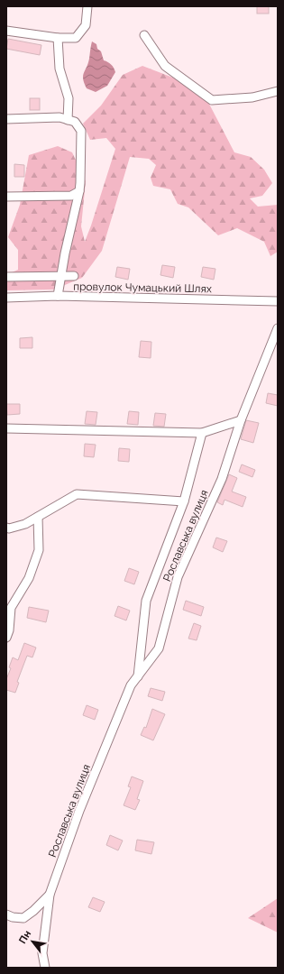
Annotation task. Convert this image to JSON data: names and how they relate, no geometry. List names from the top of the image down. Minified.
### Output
{"streets":{"street":["провулок Чумацький Шлях","Рославська вулиця"]},"north":"top left"}
